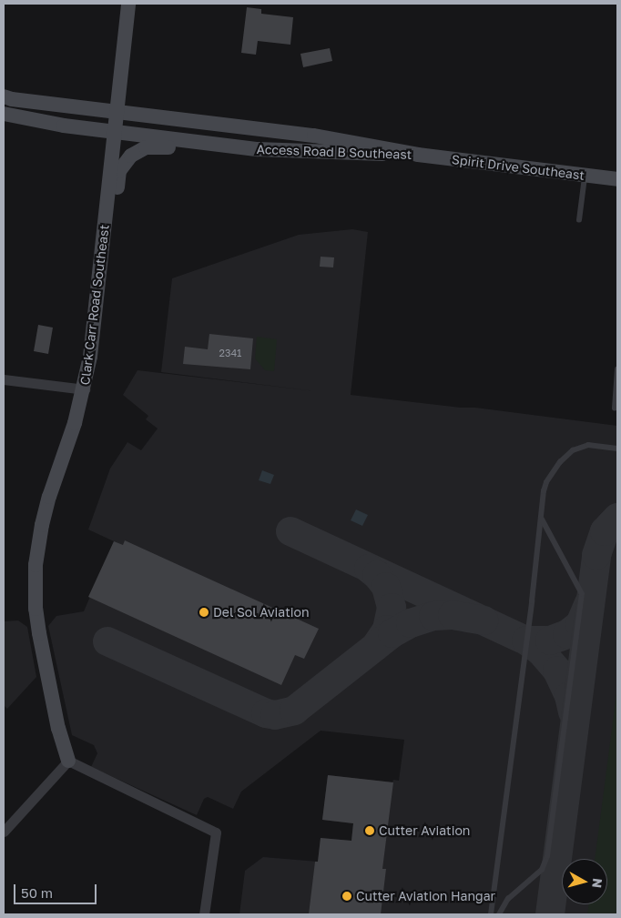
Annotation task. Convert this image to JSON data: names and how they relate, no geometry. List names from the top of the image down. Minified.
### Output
{"streets":{"street":["Access Road B Southeast","Spirit Drive Southeast","Clark Carr Road Southeast"]},"crossings":[["Access Road B Southeast","Spirit Drive Southeast"],["Access Road B Southeast","Clark Carr Road Southeast"]],"places":["Del Sol Aviation","Cutter Aviation","Cutter Aviation Hangar"],"house_numbers":["2341"],"scale_bar":"50 m","north":"right"}
